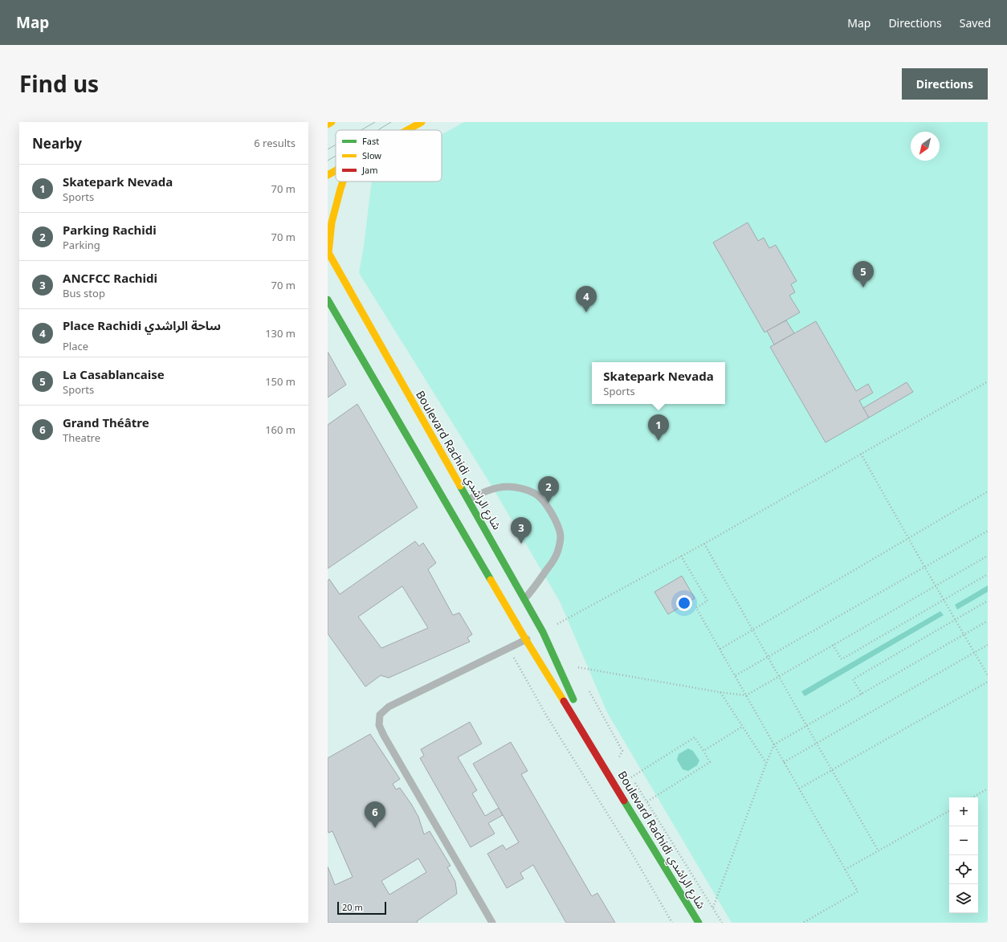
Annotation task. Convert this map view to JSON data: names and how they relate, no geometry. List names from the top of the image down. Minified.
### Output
{"streets":{"street":["Boulevard Rachidi شارع الراشدي"]},"legend":["Fast","Slow","Jam"],"scale_bar":"20 m","north":"bottom left","page":{"header":"Map","nav":["Map","Directions","Saved"],"title":"Find us","buttons":"Directions","heading":["Nearby","6 results"],"list":[{"mark":"1","name":"Skatepark Nevada","note":"Sports","value":"70 m"},{"mark":"2","name":"Parking Rachidi","note":"Parking","value":"70 m"},{"mark":"3","name":"ANCFCC Rachidi","note":"Bus stop","value":"70 m"},{"mark":"4","name":"Place Rachidi ساحة الراشدي","note":"Place","value":"130 m"},{"mark":"5","name":"La Casablancaise","note":"Sports","value":"150 m"},{"mark":"6","name":"Grand Théâtre","note":"Theatre","value":"160 m"}],"pins":["5","4","1","2","3","6"],"popup":["Skatepark Nevada","Sports"],"map_buttons":["+","−"],"scale":"20 m"}}
